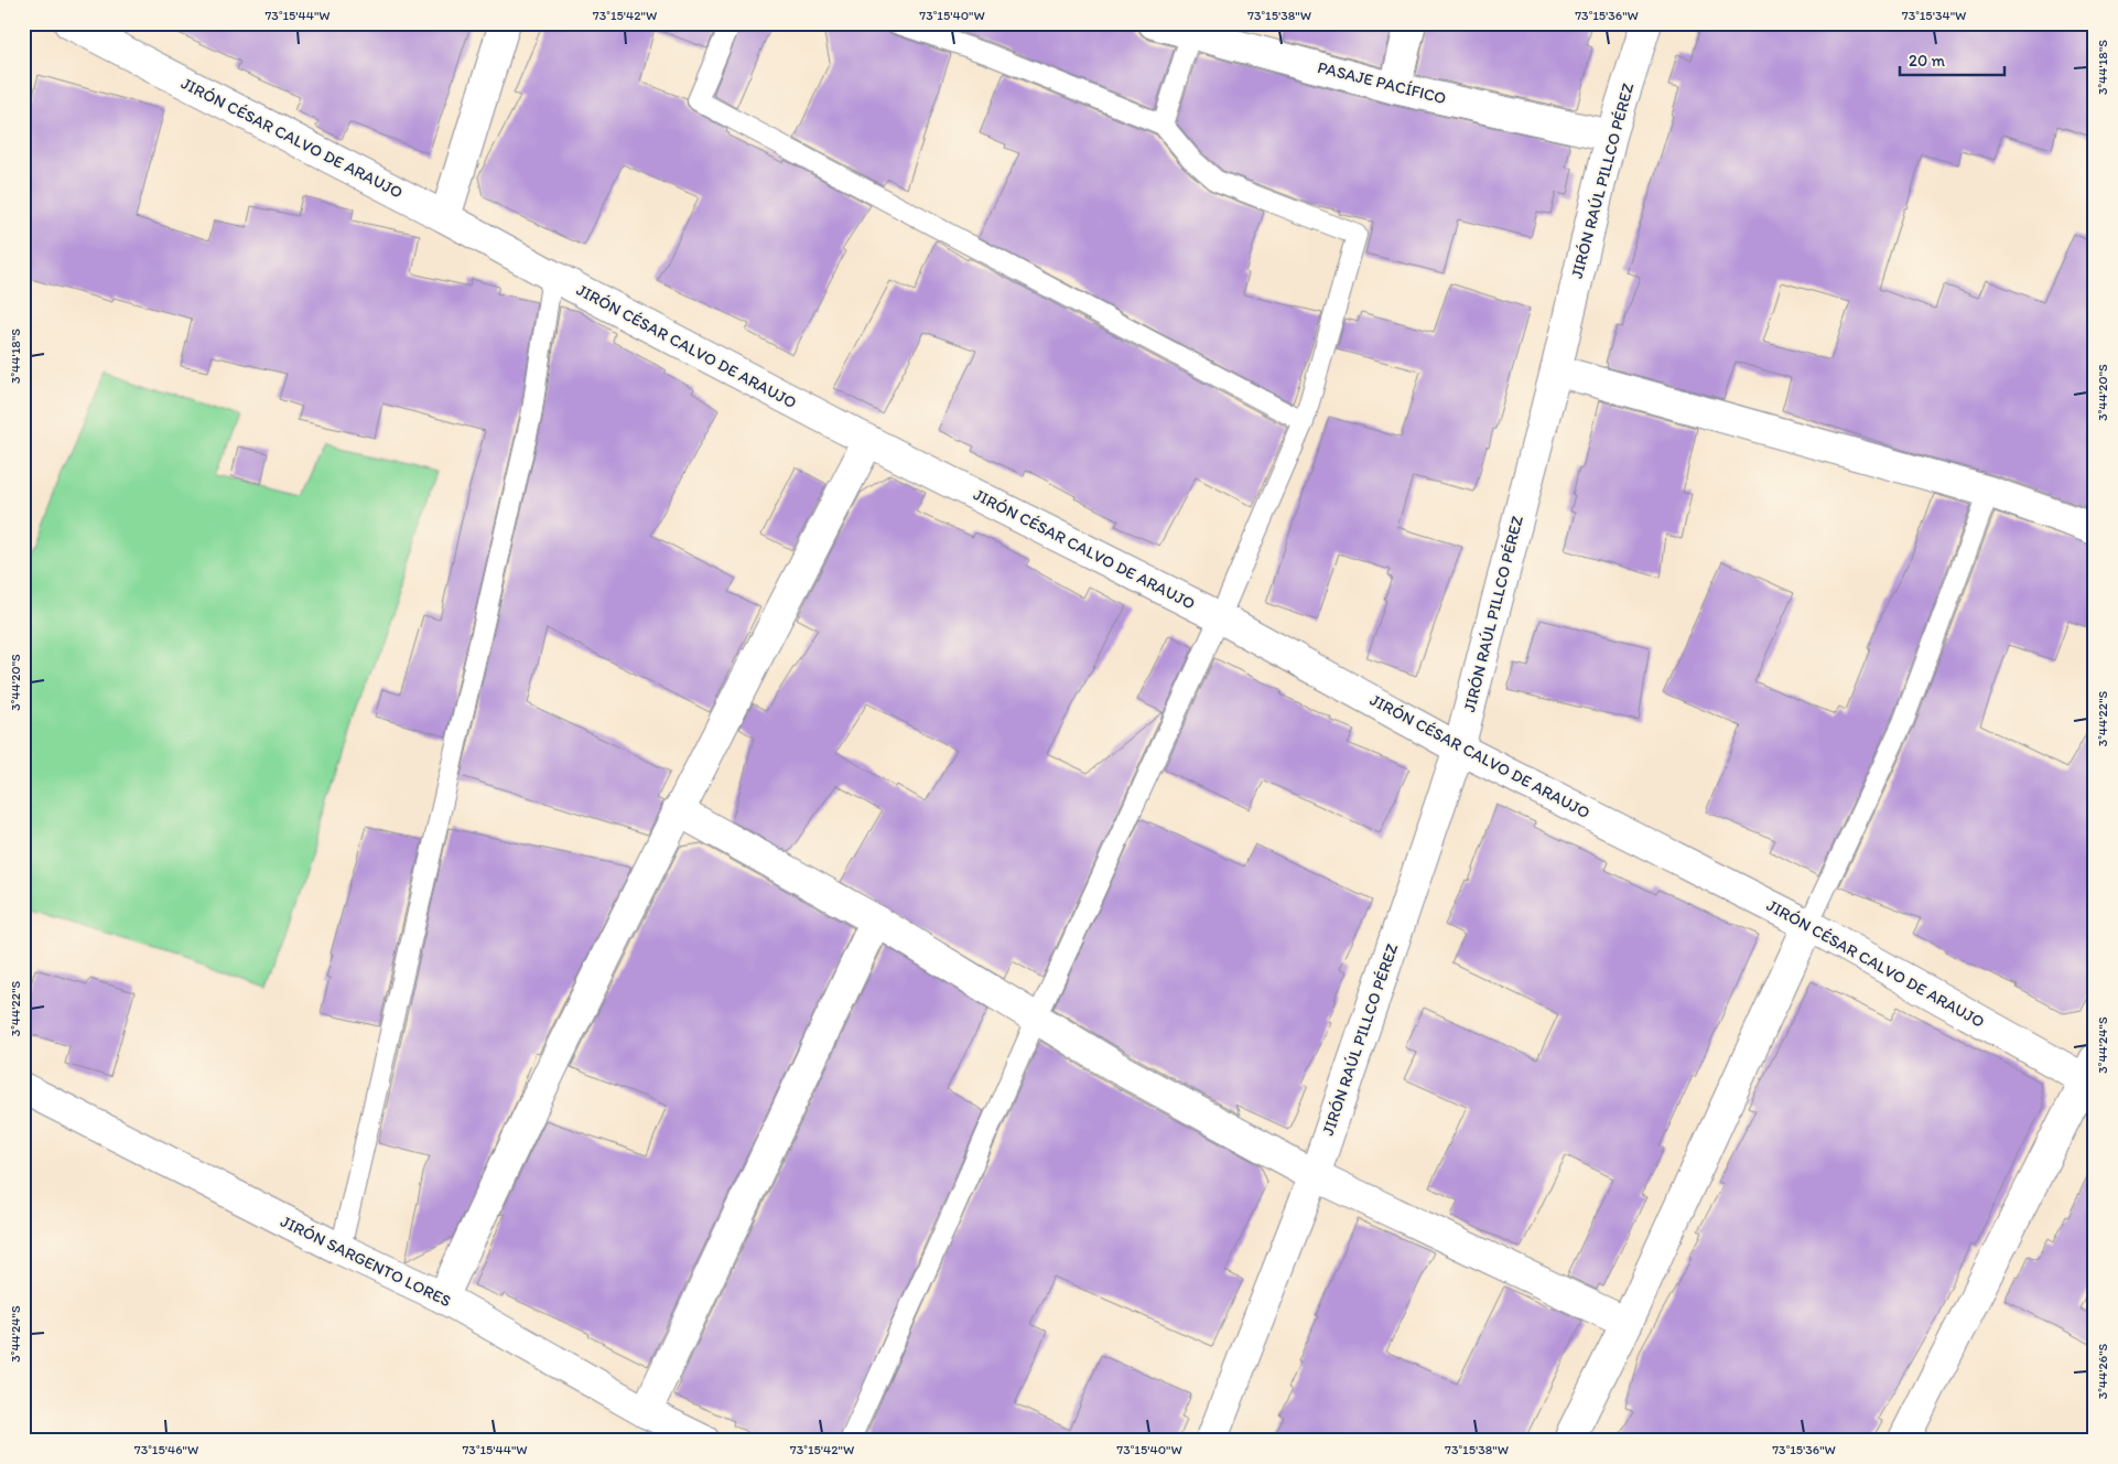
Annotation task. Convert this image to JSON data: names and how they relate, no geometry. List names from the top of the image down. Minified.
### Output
{"streets":{"street":["PASAJE PACÍFICO","JIRÓN CÉSAR CALVO DE ARAUJO","JIRÓN RAÚL PILLCO PÉREZ","JIRÓN SARGENTO LORES"]},"crossings":[["PASAJE PACÍFICO","JIRÓN RAÚL PILLCO PÉREZ"],["JIRÓN CÉSAR CALVO DE ARAUJO","JIRÓN RAÚL PILLCO PÉREZ"]],"scale_bar":"20 m","coordinates":["73°15'44\"W","73°15'42\"W","73°15'40\"W","73°15'38\"W","73°15'36\"W","73°15'34\"W","3°44'18\"S","3°44'20\"S","3°44'22\"S","3°44'24\"S","3°44'26\"S","73°15'46\"W"]}
